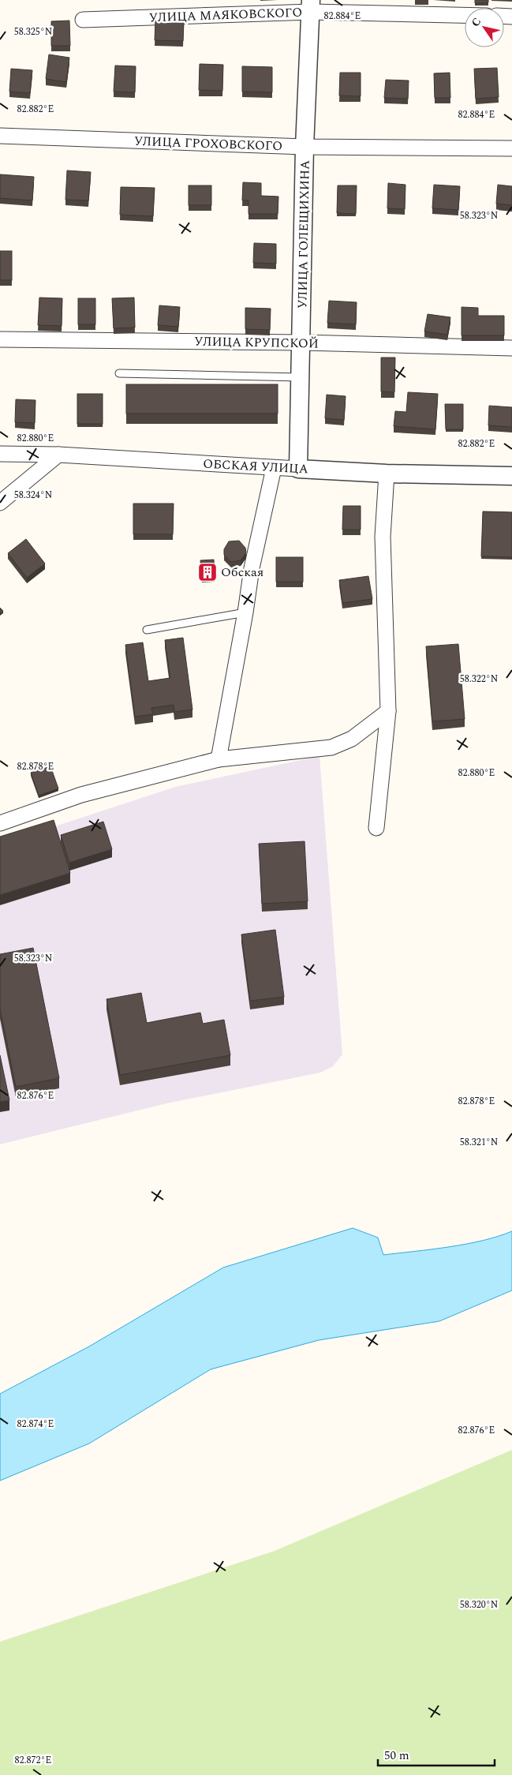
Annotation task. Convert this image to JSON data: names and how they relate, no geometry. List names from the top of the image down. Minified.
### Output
{"streets":{"street":["УЛИЦА МАЯКОВСКОГО","УЛИЦА ГРОХОВСКОГО","УЛИЦА ГОЛЕЩИХИНА","УЛИЦА КРУПСКОЙ","ОБСКАЯ УЛИЦА"]},"crossings":[["УЛИЦА МАЯКОВСКОГО","УЛИЦА ГОЛЕЩИХИНА"],["УЛИЦА ГРОХОВСКОГО","УЛИЦА ГОЛЕЩИХИНА"],["УЛИЦА ГОЛЕЩИХИНА","УЛИЦА КРУПСКОЙ"],["УЛИЦА ГОЛЕЩИХИНА","ОБСКАЯ УЛИЦА"]],"places":{"building":["Обская"]},"scale_bar":"50 m","north":"top left","coordinates":["82.884°E","58.325°N","82.882°E","58.323°N","82.880°E","58.324°N","58.322°N","82.878°E","82.876°E","58.321°N","82.874°E","58.320°N","82.872°E"]}
